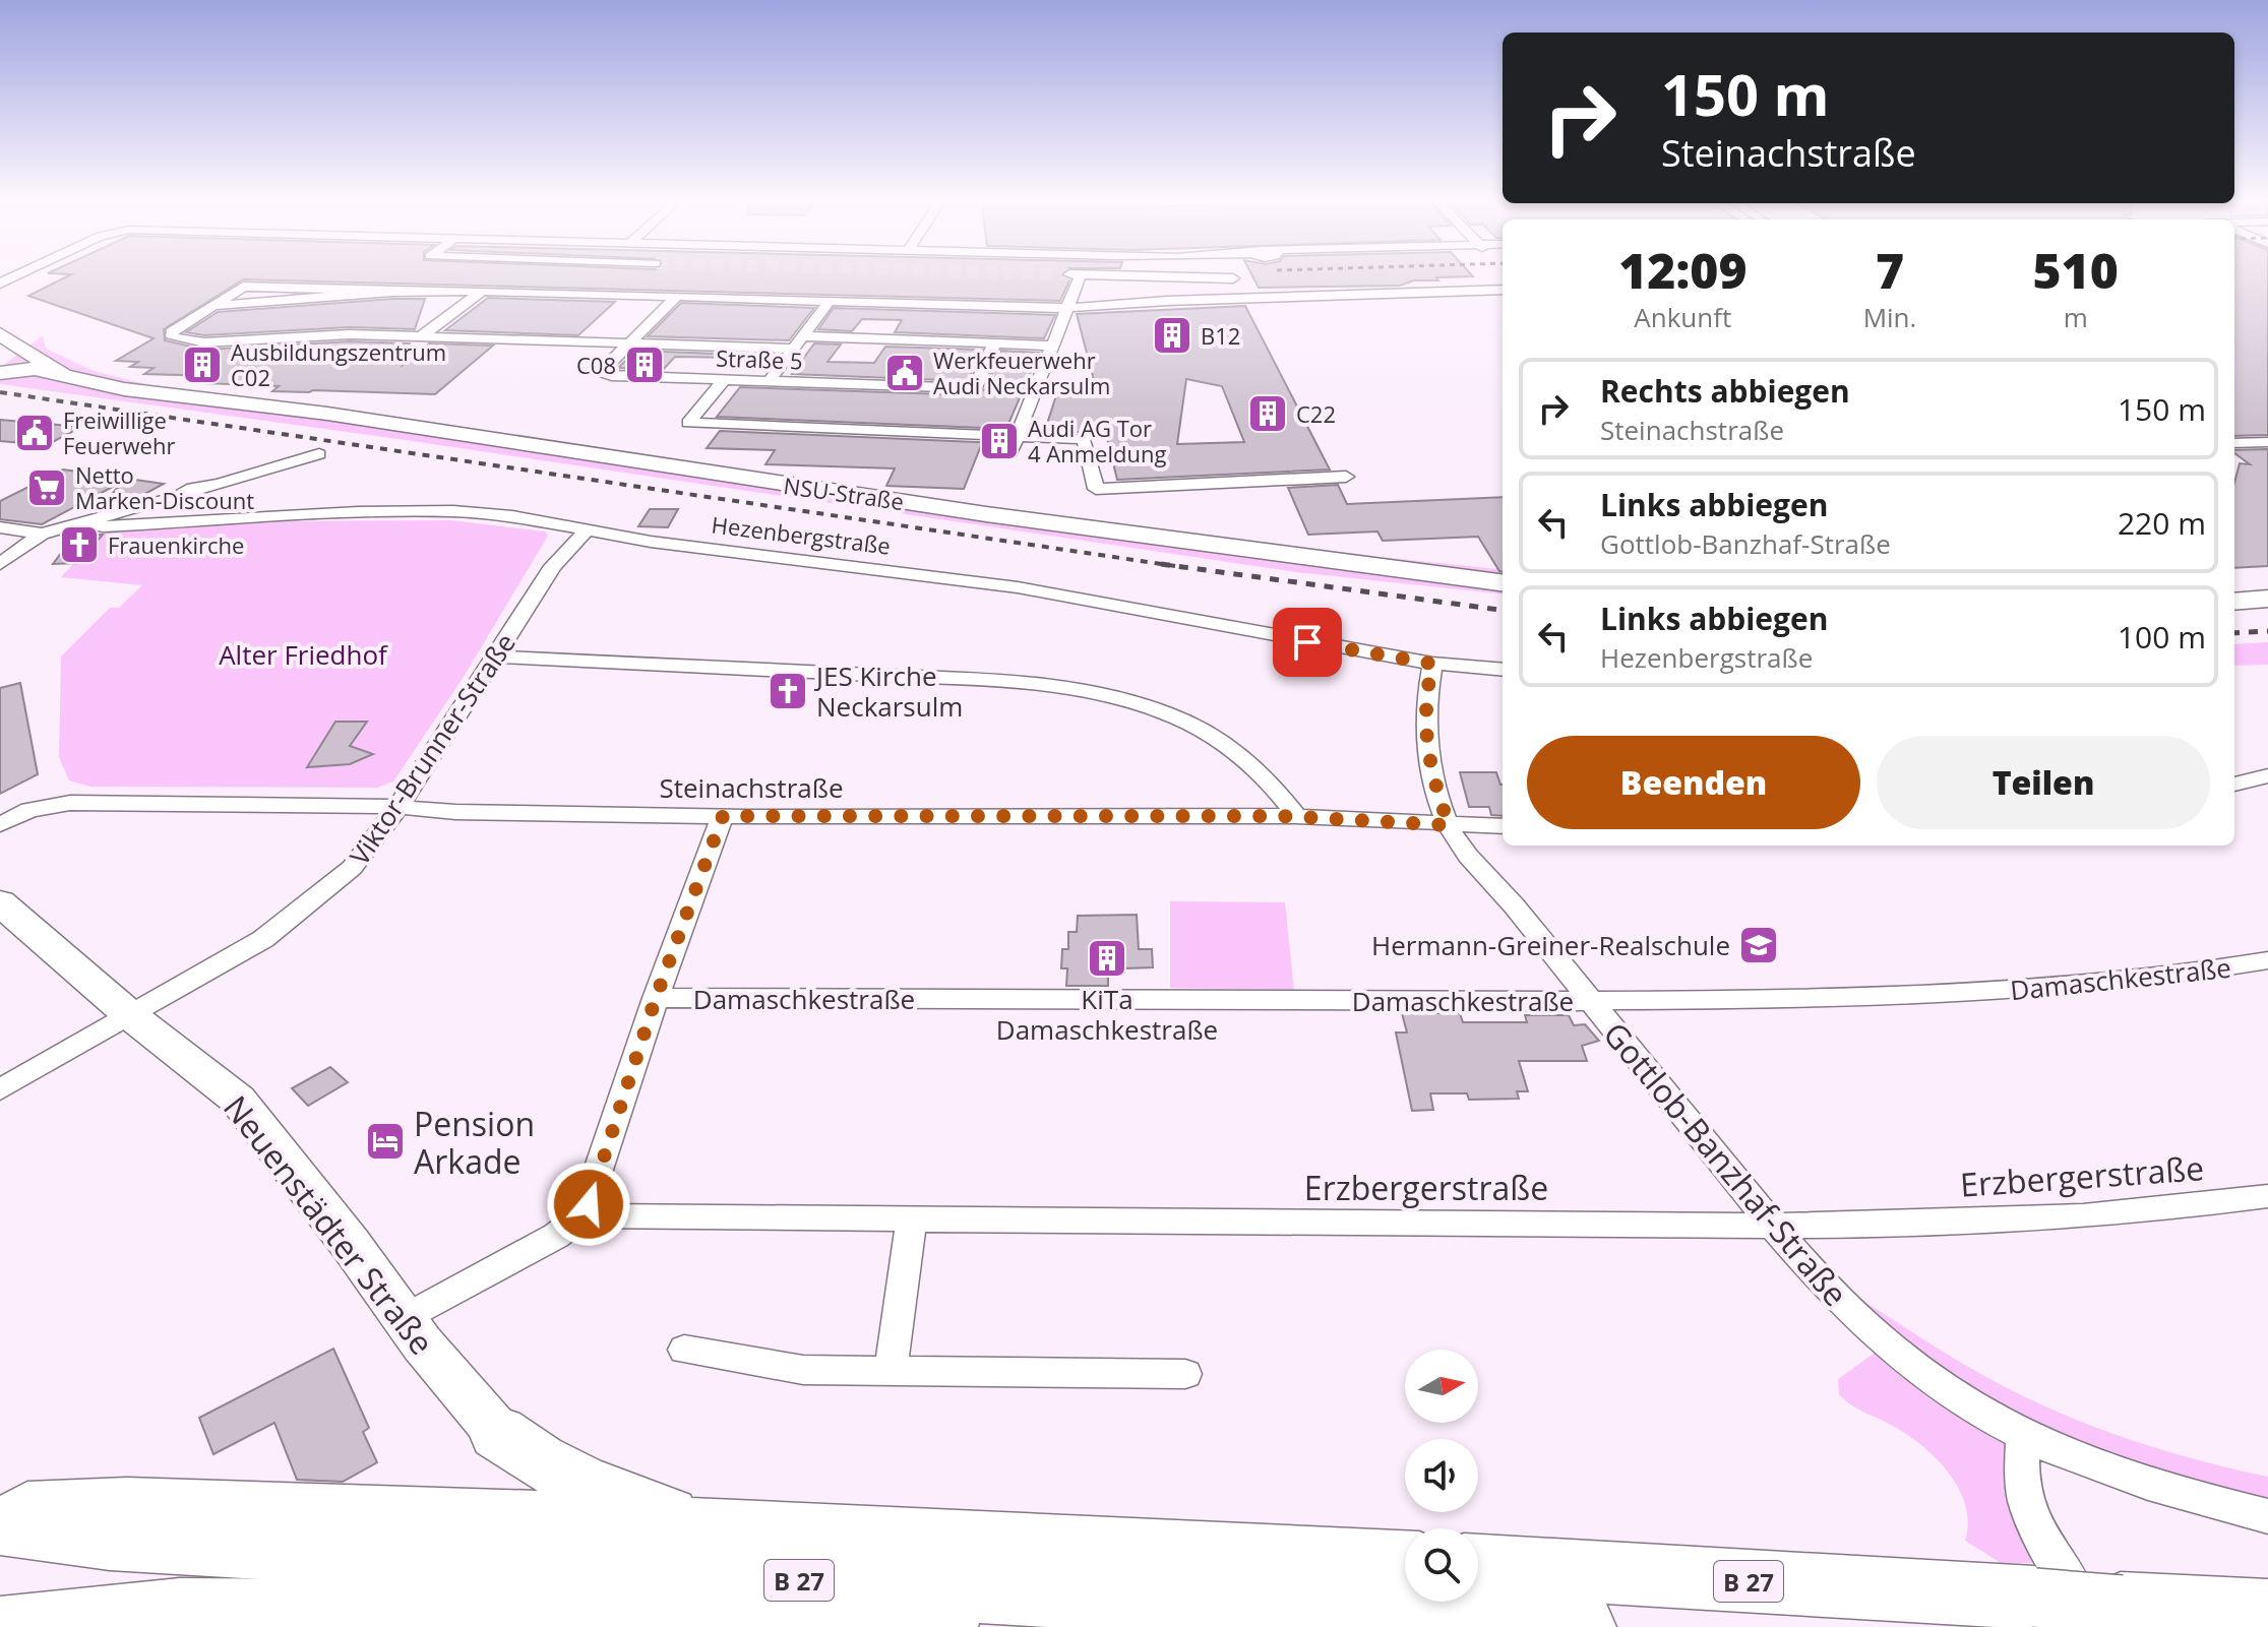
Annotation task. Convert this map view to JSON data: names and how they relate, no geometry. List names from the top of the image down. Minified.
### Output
{"streets":{"highway":["B 27"],"main road":["NSU-Straße","Neuenstädter Straße"],"street":["Straße 5","Hezenbergstraße","Viktor-Brunner-Straße","Steinachstraße","Damaschkestraße","Gottlob-Banzhaf-Straße","Erzbergerstraße"]},"crossings":[["Hezenbergstraße","Viktor-Brunner-Straße"],["Hezenbergstraße","Gottlob-Banzhaf-Straße"],["Viktor-Brunner-Straße","Steinachstraße"],["Viktor-Brunner-Straße","Neuenstädter Straße"],["Steinachstraße","Gottlob-Banzhaf-Straße"],["Damaschkestraße","Gottlob-Banzhaf-Straße"],["Gottlob-Banzhaf-Straße","Erzbergerstraße"]],"parks":["Alter Friedhof"],"places":{"building":["B12","Ausbildungszentrum C02","C08","C22","Audi AG Tor 4 Anmeldung","KiTa Damaschkestraße"],"public building":["Werkfeuerwehr Audi Neckarsulm","Freiwillige Feuerwehr"],"supermarket":["Netto Marken-Discount"],"church":["Frauenkirche","JES Kirche Neckarsulm"],"school or university":["Hermann-Greiner-Realschule"],"hotel":["Pension Arkade"]},"north":"right","page":{"turn":["150 m","Steinachstraße"],"eta":["12:09","Ankunft","7","Min.","510","m"],"list":[{"name":"Rechts abbiegen","note":"Steinachstraße","value":"150 m"},{"name":"Links abbiegen","note":"Gottlob-Banzhaf-Straße","value":"220 m"},{"name":"Links abbiegen","note":"Hezenbergstraße","value":"100 m"}],"buttons":["Beenden","Teilen"]}}
